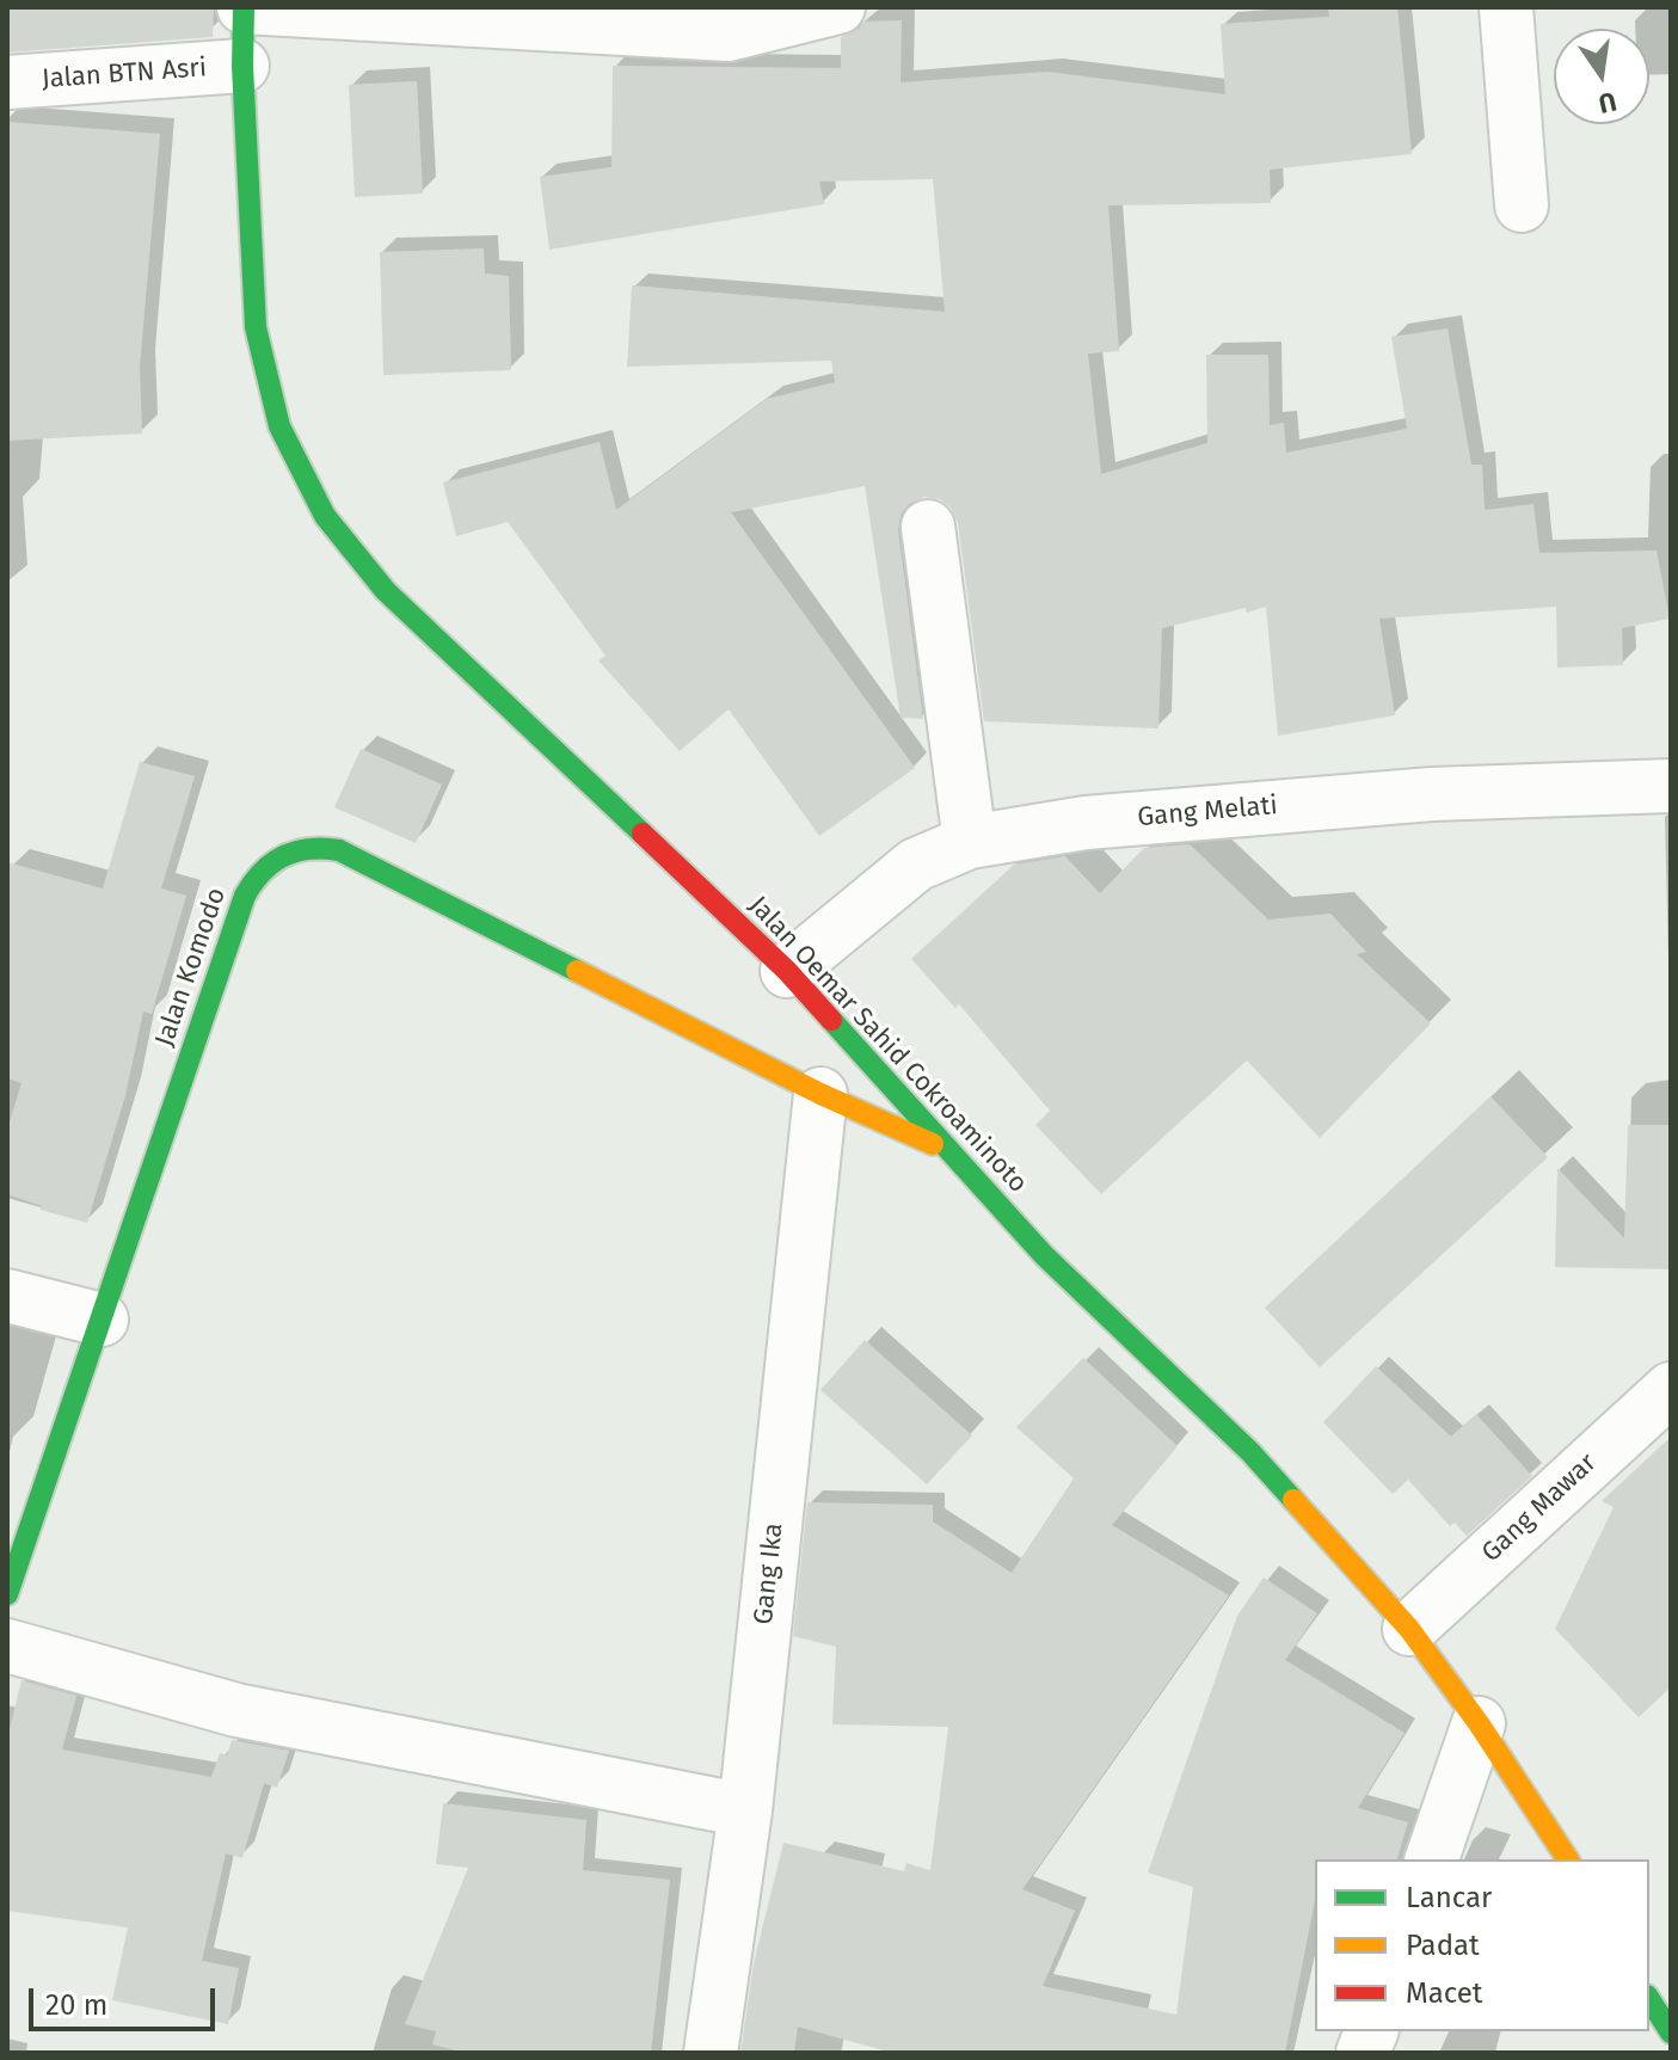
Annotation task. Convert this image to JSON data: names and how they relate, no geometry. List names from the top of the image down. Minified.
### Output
{"streets":{"street":["Jalan BTN Asri","Gang Melati","Jalan Komodo","Jalan Oemar Sahid Cokroaminoto","Gang Mawar","Gang Ika"]},"crossings":[["Jalan BTN Asri","Jalan Oemar Sahid Cokroaminoto"],["Gang Melati","Jalan Oemar Sahid Cokroaminoto"],["Jalan Komodo","Jalan Oemar Sahid Cokroaminoto"],["Jalan Komodo","Gang Ika"],["Jalan Oemar Sahid Cokroaminoto","Gang Mawar"]],"legend":["Lancar","Padat","Macet"],"scale_bar":"20 m","north":"bottom"}
